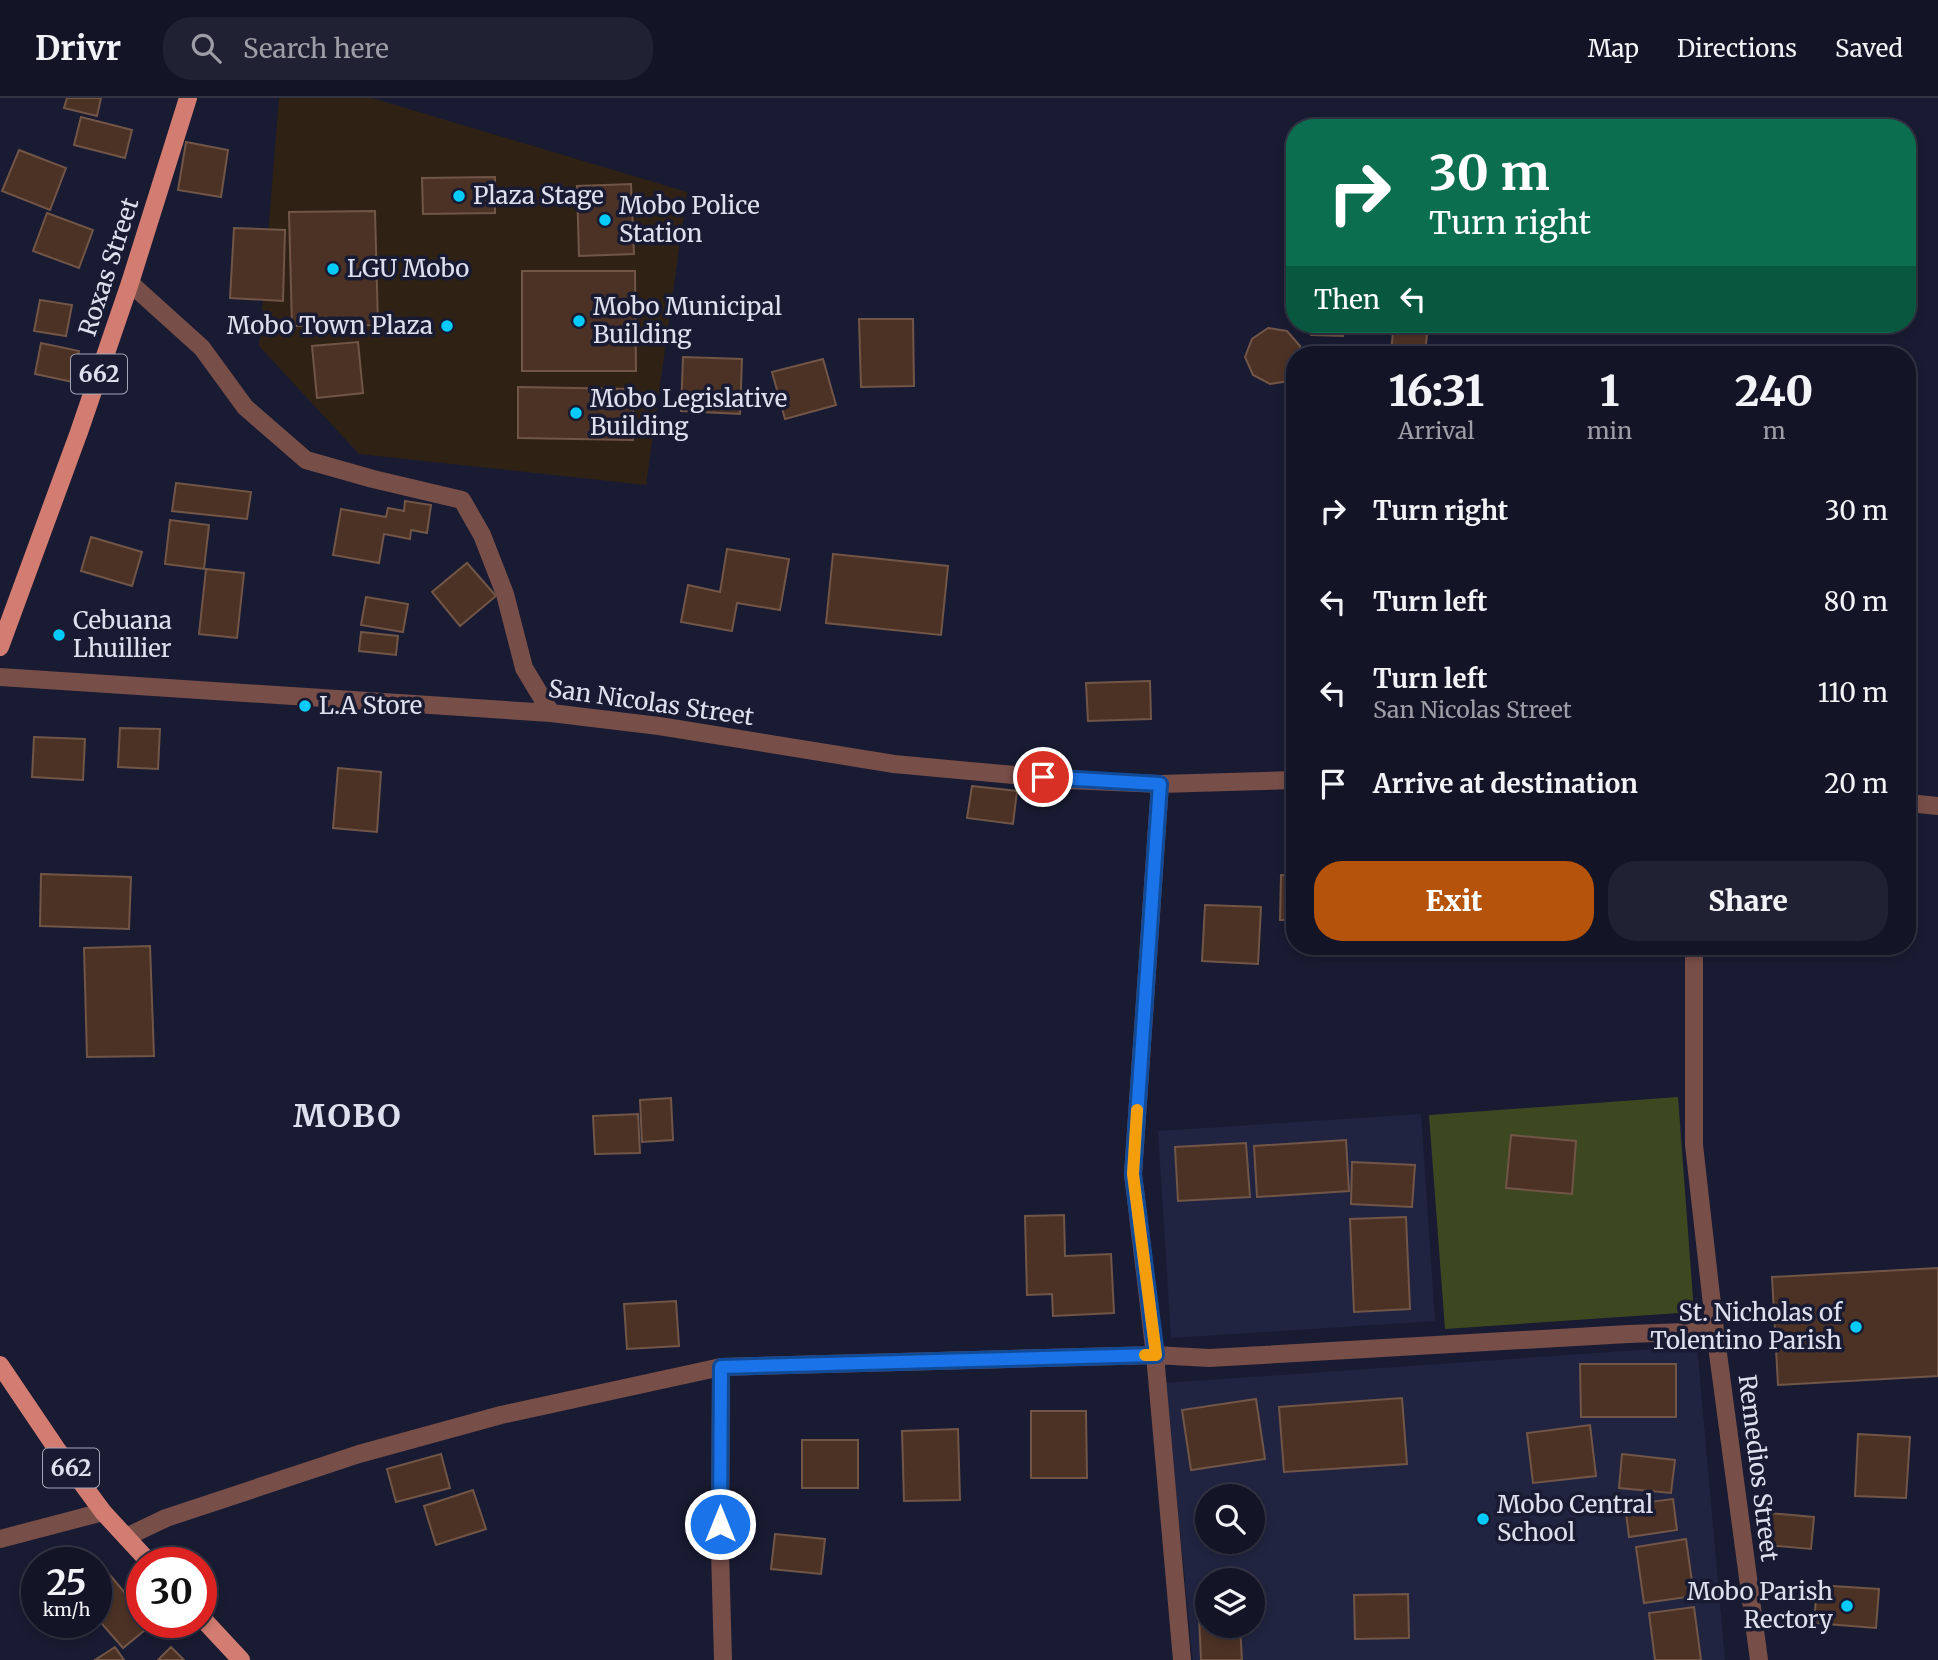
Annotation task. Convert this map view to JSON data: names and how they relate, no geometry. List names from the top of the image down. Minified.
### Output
{"streets":{"main road":["Roxas Street","662"],"street":["San Nicolas Street","Remedios Street"]},"districts":["MOBO"],"places":["Plaza Stage","Mobo Police Station","LGU Mobo","Mobo Municipal Building","Mobo Town Plaza","Mobo Legislative Building","Cebuana Lhuillier","L.A Store","St. Nicholas of Tolentino Parish","Mobo Central School","Mobo Parish Rectory"],"page":{"header":"Drivr","search":"Search here","nav":["Map","Directions","Saved"],"turn":["30 m","Turn right"],"then":"Then","eta":["16:31","Arrival","1","min","240","m"],"list":[{"name":"Turn right","value":"30 m"},{"name":"Turn left","value":"80 m"},{"name":"Turn left","note":"San Nicolas Street","value":"110 m"},{"name":"Arrive at destination","value":"20 m"}],"buttons":["Exit","Share"],"speed":"25 km/h","limit":"30"}}
